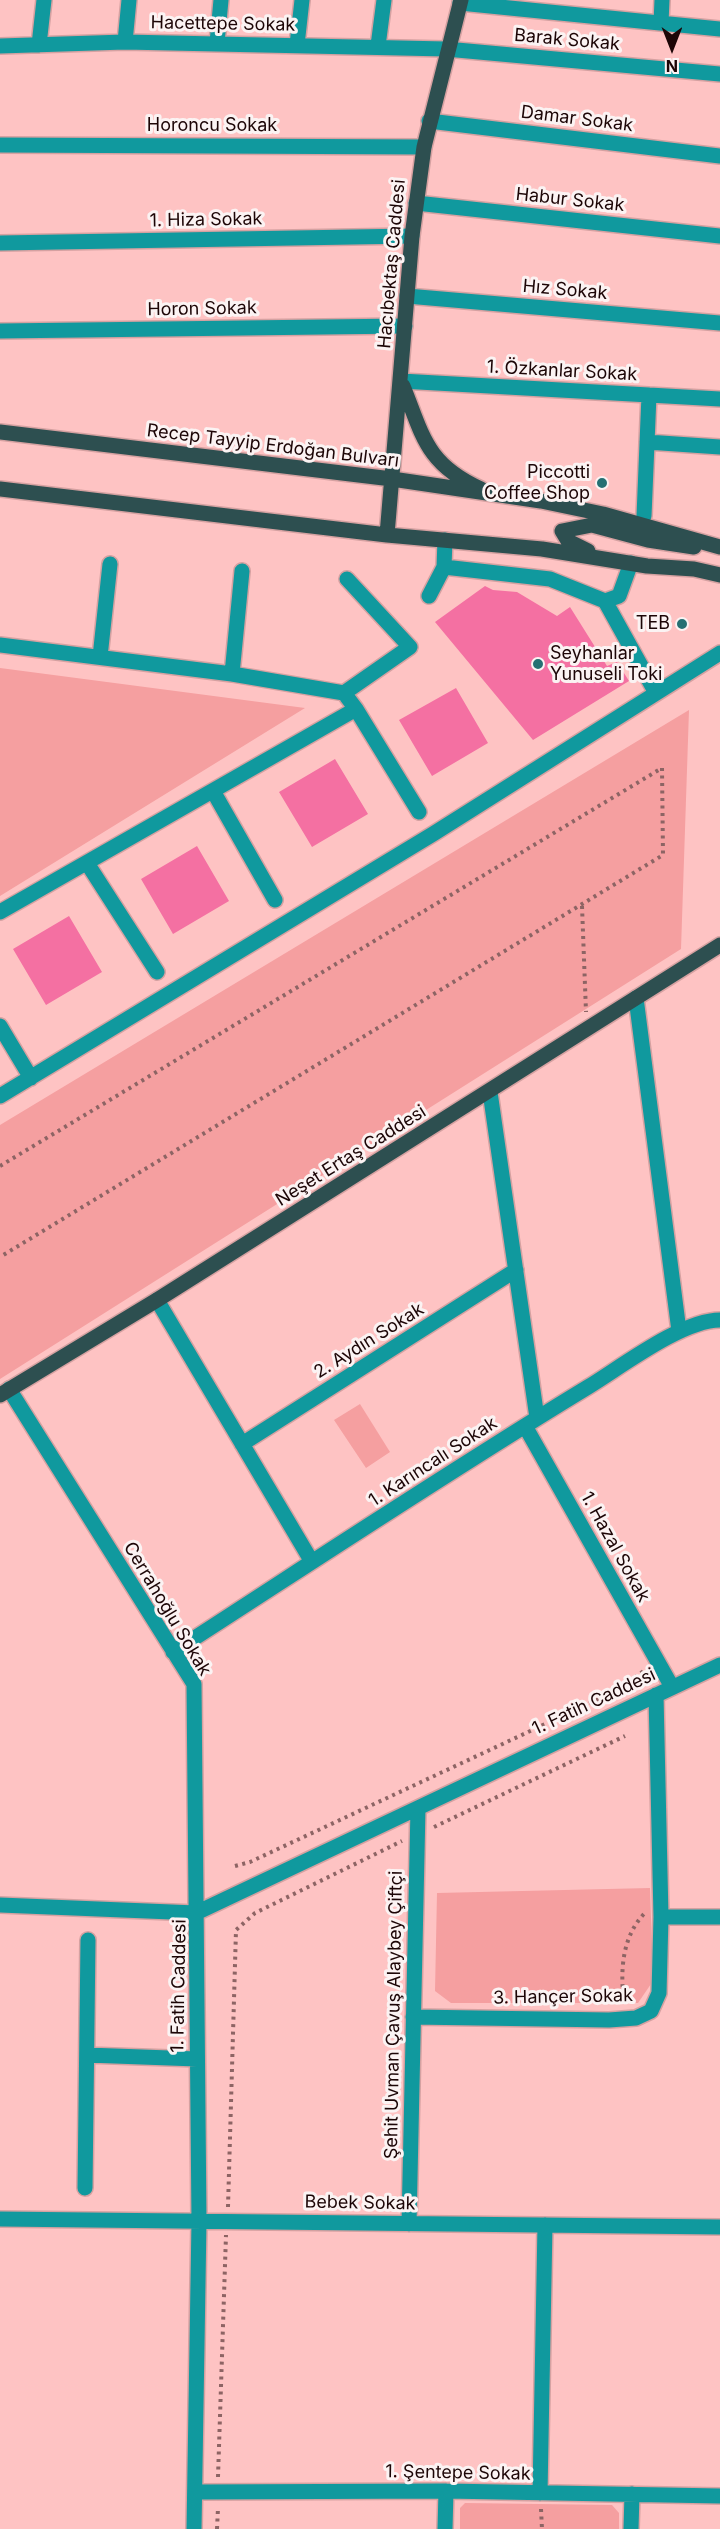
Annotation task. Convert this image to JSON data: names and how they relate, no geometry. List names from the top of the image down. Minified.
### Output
{"streets":{"main road":["Hacıbektaş Caddesi","Recep Tayyip Erdoğan Bulvarı","Neşet Ertaş Caddesi"],"street":["Hacettepe Sokak","Barak Sokak","Damar Sokak","Horoncu Sokak","Habur Sokak","1. Hiza Sokak","Hız Sokak","Horon Sokak","1. Özkanlar Sokak","2. Aydın Sokak","1. Karıncalı Sokak","1. Hazal Sokak","Cerrahoğlu Sokak","1. Fatih Caddesi","3. Hançer Sokak","Şehit Uvman Çavuş Alaybey Çiftçi","Bebek Sokak","1. Şentepe Sokak"]},"crossings":[["Hacettepe Sokak","Barak Sokak"],["Hacettepe Sokak","Hacıbektaş Caddesi"],["Barak Sokak","Hacıbektaş Caddesi"],["Damar Sokak","Hacıbektaş Caddesi"],["Horoncu Sokak","Hacıbektaş Caddesi"],["Habur Sokak","Hacıbektaş Caddesi"],["1. Hiza Sokak","Hacıbektaş Caddesi"],["Hacıbektaş Caddesi","Hız Sokak"],["Hacıbektaş Caddesi","Horon Sokak"],["Hacıbektaş Caddesi","1. Özkanlar Sokak"],["Hacıbektaş Caddesi","Recep Tayyip Erdoğan Bulvarı"],["Neşet Ertaş Caddesi","Cerrahoğlu Sokak"],["1. Karıncalı Sokak","1. Hazal Sokak"],["1. Karıncalı Sokak","Cerrahoğlu Sokak"],["1. Hazal Sokak","1. Fatih Caddesi"],["Cerrahoğlu Sokak","1. Fatih Caddesi"],["1. Fatih Caddesi","3. Hançer Sokak"],["1. Fatih Caddesi","Şehit Uvman Çavuş Alaybey Çiftçi"],["1. Fatih Caddesi","Bebek Sokak"],["1. Fatih Caddesi","1. Şentepe Sokak"],["3. Hançer Sokak","Şehit Uvman Çavuş Alaybey Çiftçi"],["Şehit Uvman Çavuş Alaybey Çiftçi","Bebek Sokak"]],"places":["Piccotti Coffee Shop","TEB","Seyhanlar Yunuseli Toki"],"north":"bottom"}
